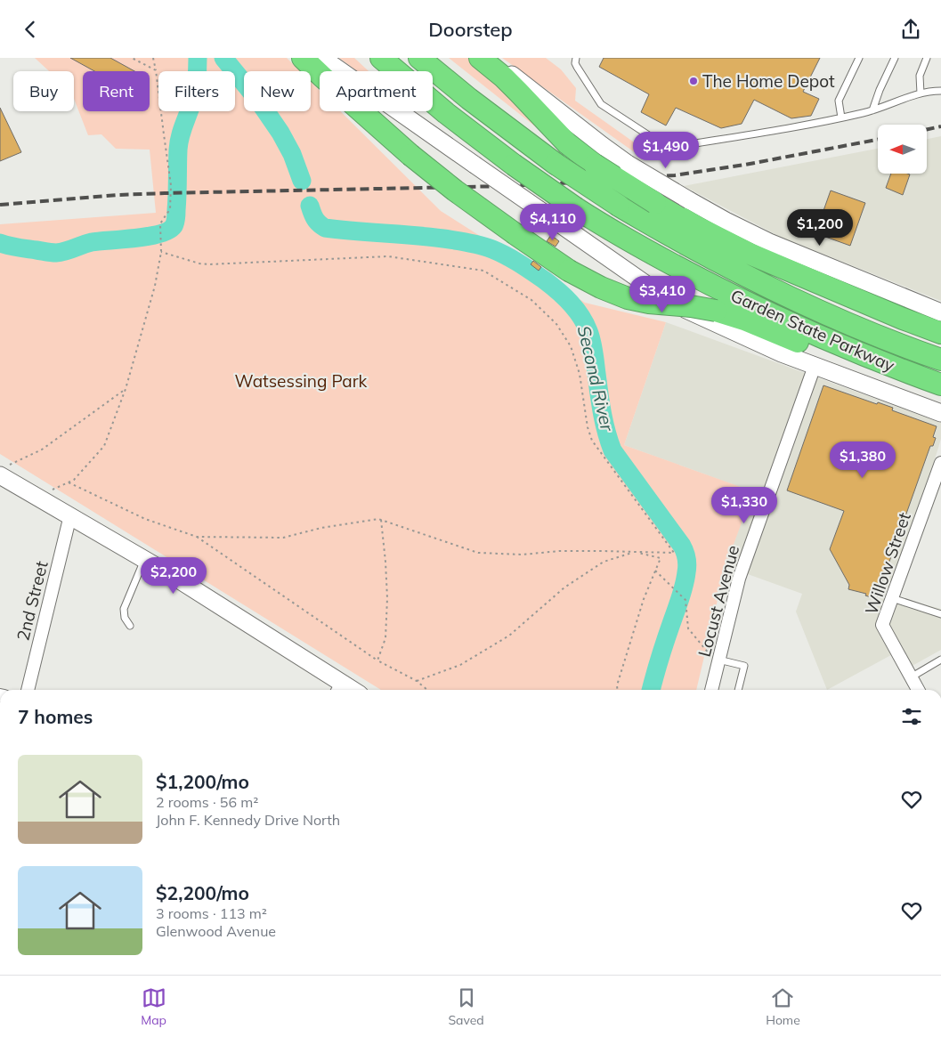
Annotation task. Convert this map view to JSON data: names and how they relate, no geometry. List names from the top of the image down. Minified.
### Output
{"streets":{"highway":["Garden State Parkway"],"street":["Willow Street","2nd Street","Locust Avenue"]},"water":["Second River"],"parks":["Watsessing Park"],"places":["The Home Depot"],"north":"left","page":{"header":"Doorstep","chip":["Buy","Rent","Filters","New","Apartment"],"price":["$1,490","$4,110","$1,200","$3,410","$1,380","$1,330","$2,200"],"heading":"7 homes","list":[{"name":"$1,200/mo","note":"2 rooms · 56 m² · John F. Kennedy Drive North"},{"name":"$2,200/mo","note":"3 rooms · 113 m² · Glenwood Avenue"}],"tabs":["Map","Saved","Home"]}}
